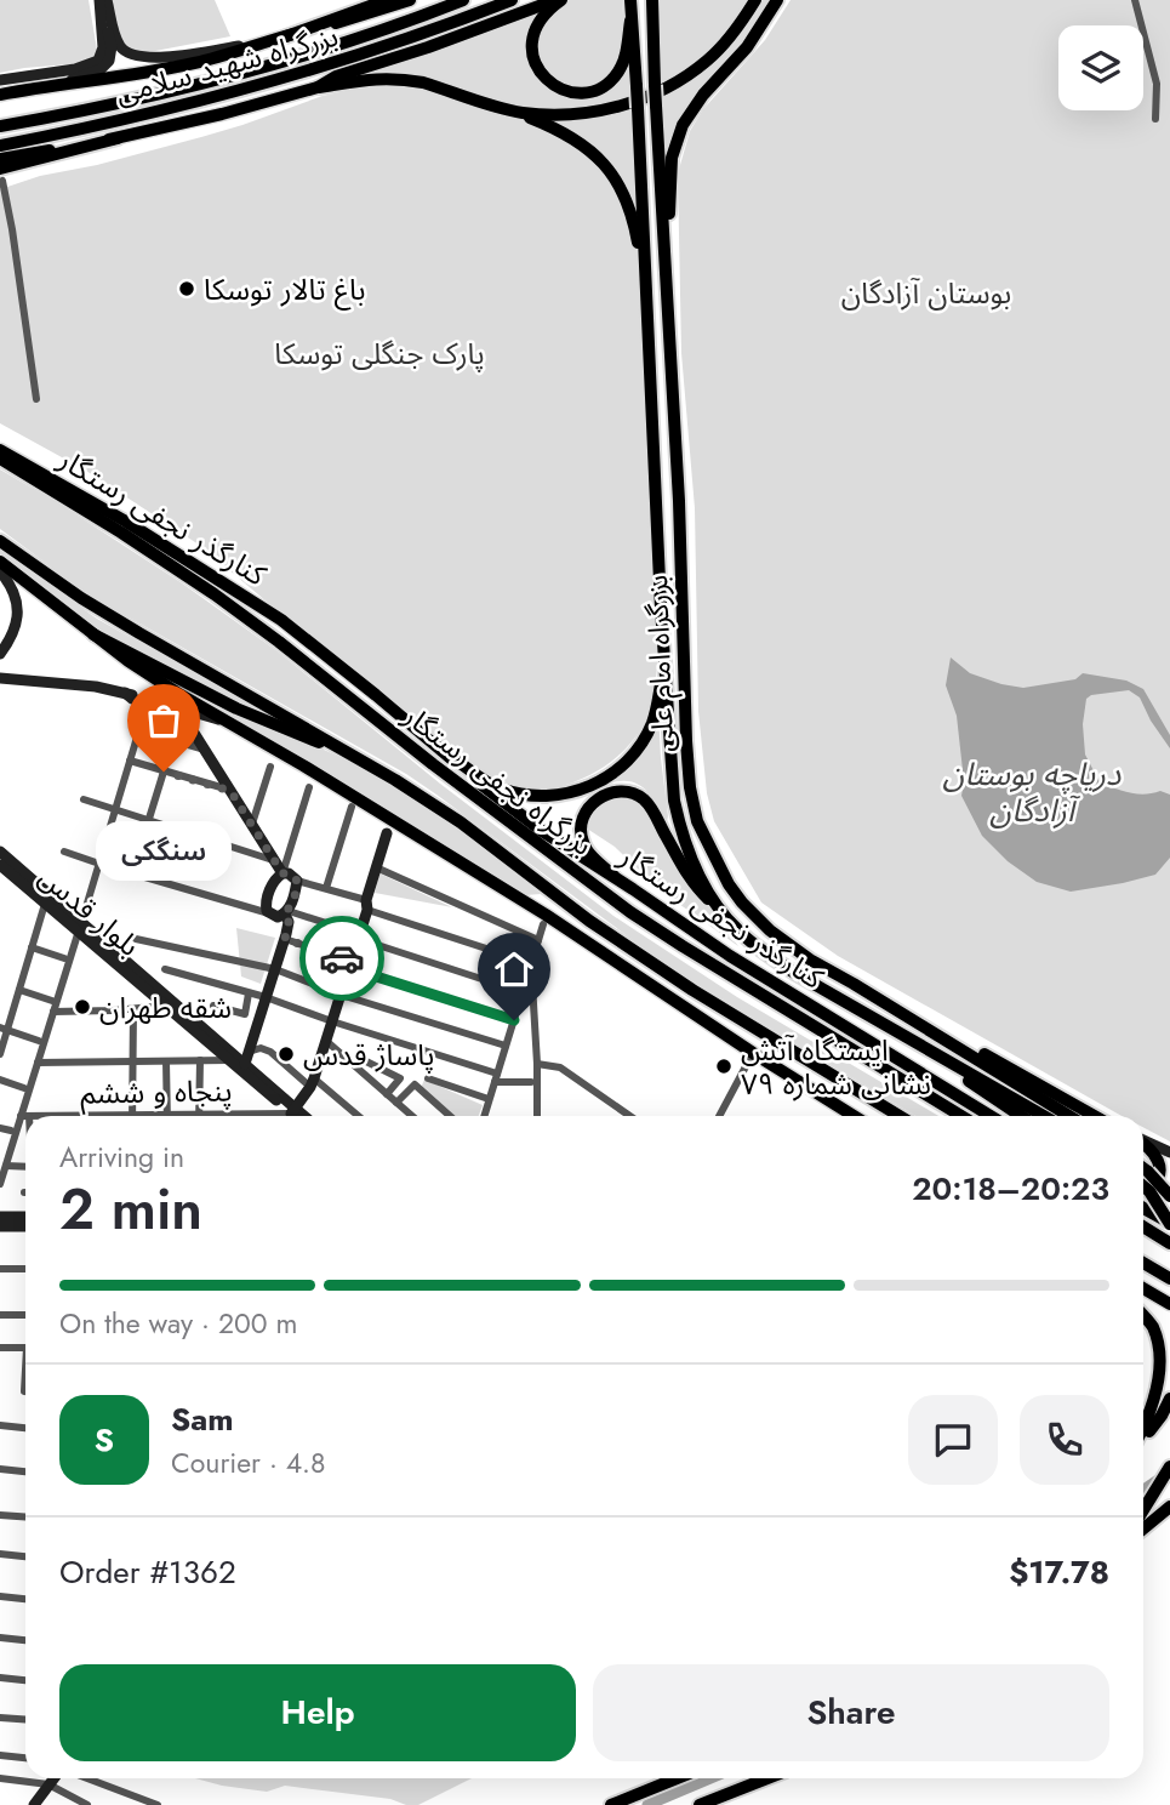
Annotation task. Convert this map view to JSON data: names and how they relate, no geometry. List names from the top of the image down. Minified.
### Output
{"streets":{"highway":["بزرگراه شهید سلامی","بزرگراه امام علی","بزرگراه نجفی رستگار"],"main road":["کنارگذر نجفی رستگار","بلوار قدس"],"street":["پنجاه و ششم"]},"crossings":[["بلوار قدس","پنجاه و ششم"]],"water":["دریاچه بوستان آزادگان"],"parks":["بوستان آزادگان","پارک جنگلی توسکا"],"places":["باغ تالار توسکا","سنگکی","شقه طهران","پاساژ قدس","ایستگاه آتش نشانی شماره ۷۹"],"page":{"bubble":"سنگکی","heading":["2 min","Arriving in","20:18–20:23"],"panel":["Sam","Courier · 4.8","Order #1362","$17.78"],"bar":"On the way · 200 m","round":"S","buttons":["Help","Share"]}}
